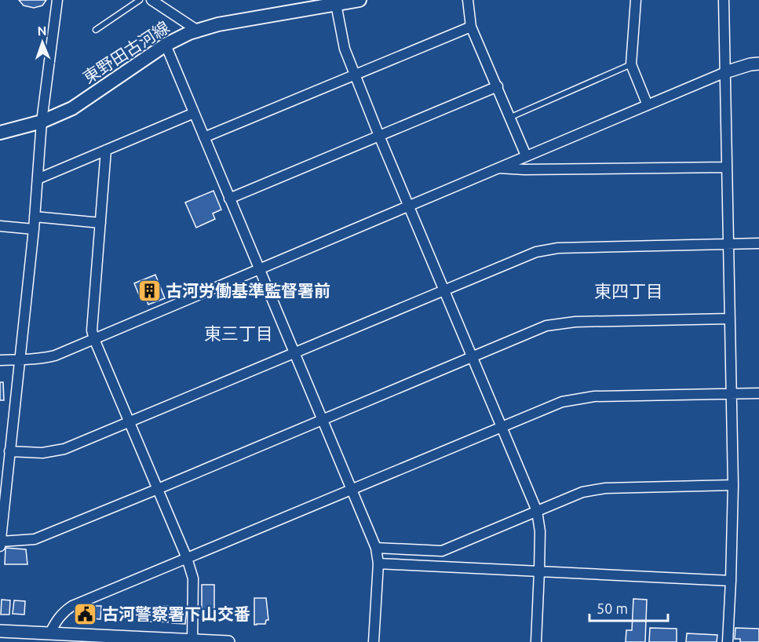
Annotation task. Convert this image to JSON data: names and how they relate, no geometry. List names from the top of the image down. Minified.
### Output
{"streets":{"main road":["東野田古河線"]},"districts":["東四丁目","東三丁目"],"places":{"building":["古河労働基準監督署前"],"public building":["古河警察署下山交番"]},"scale_bar":"50 m","north":"top"}
